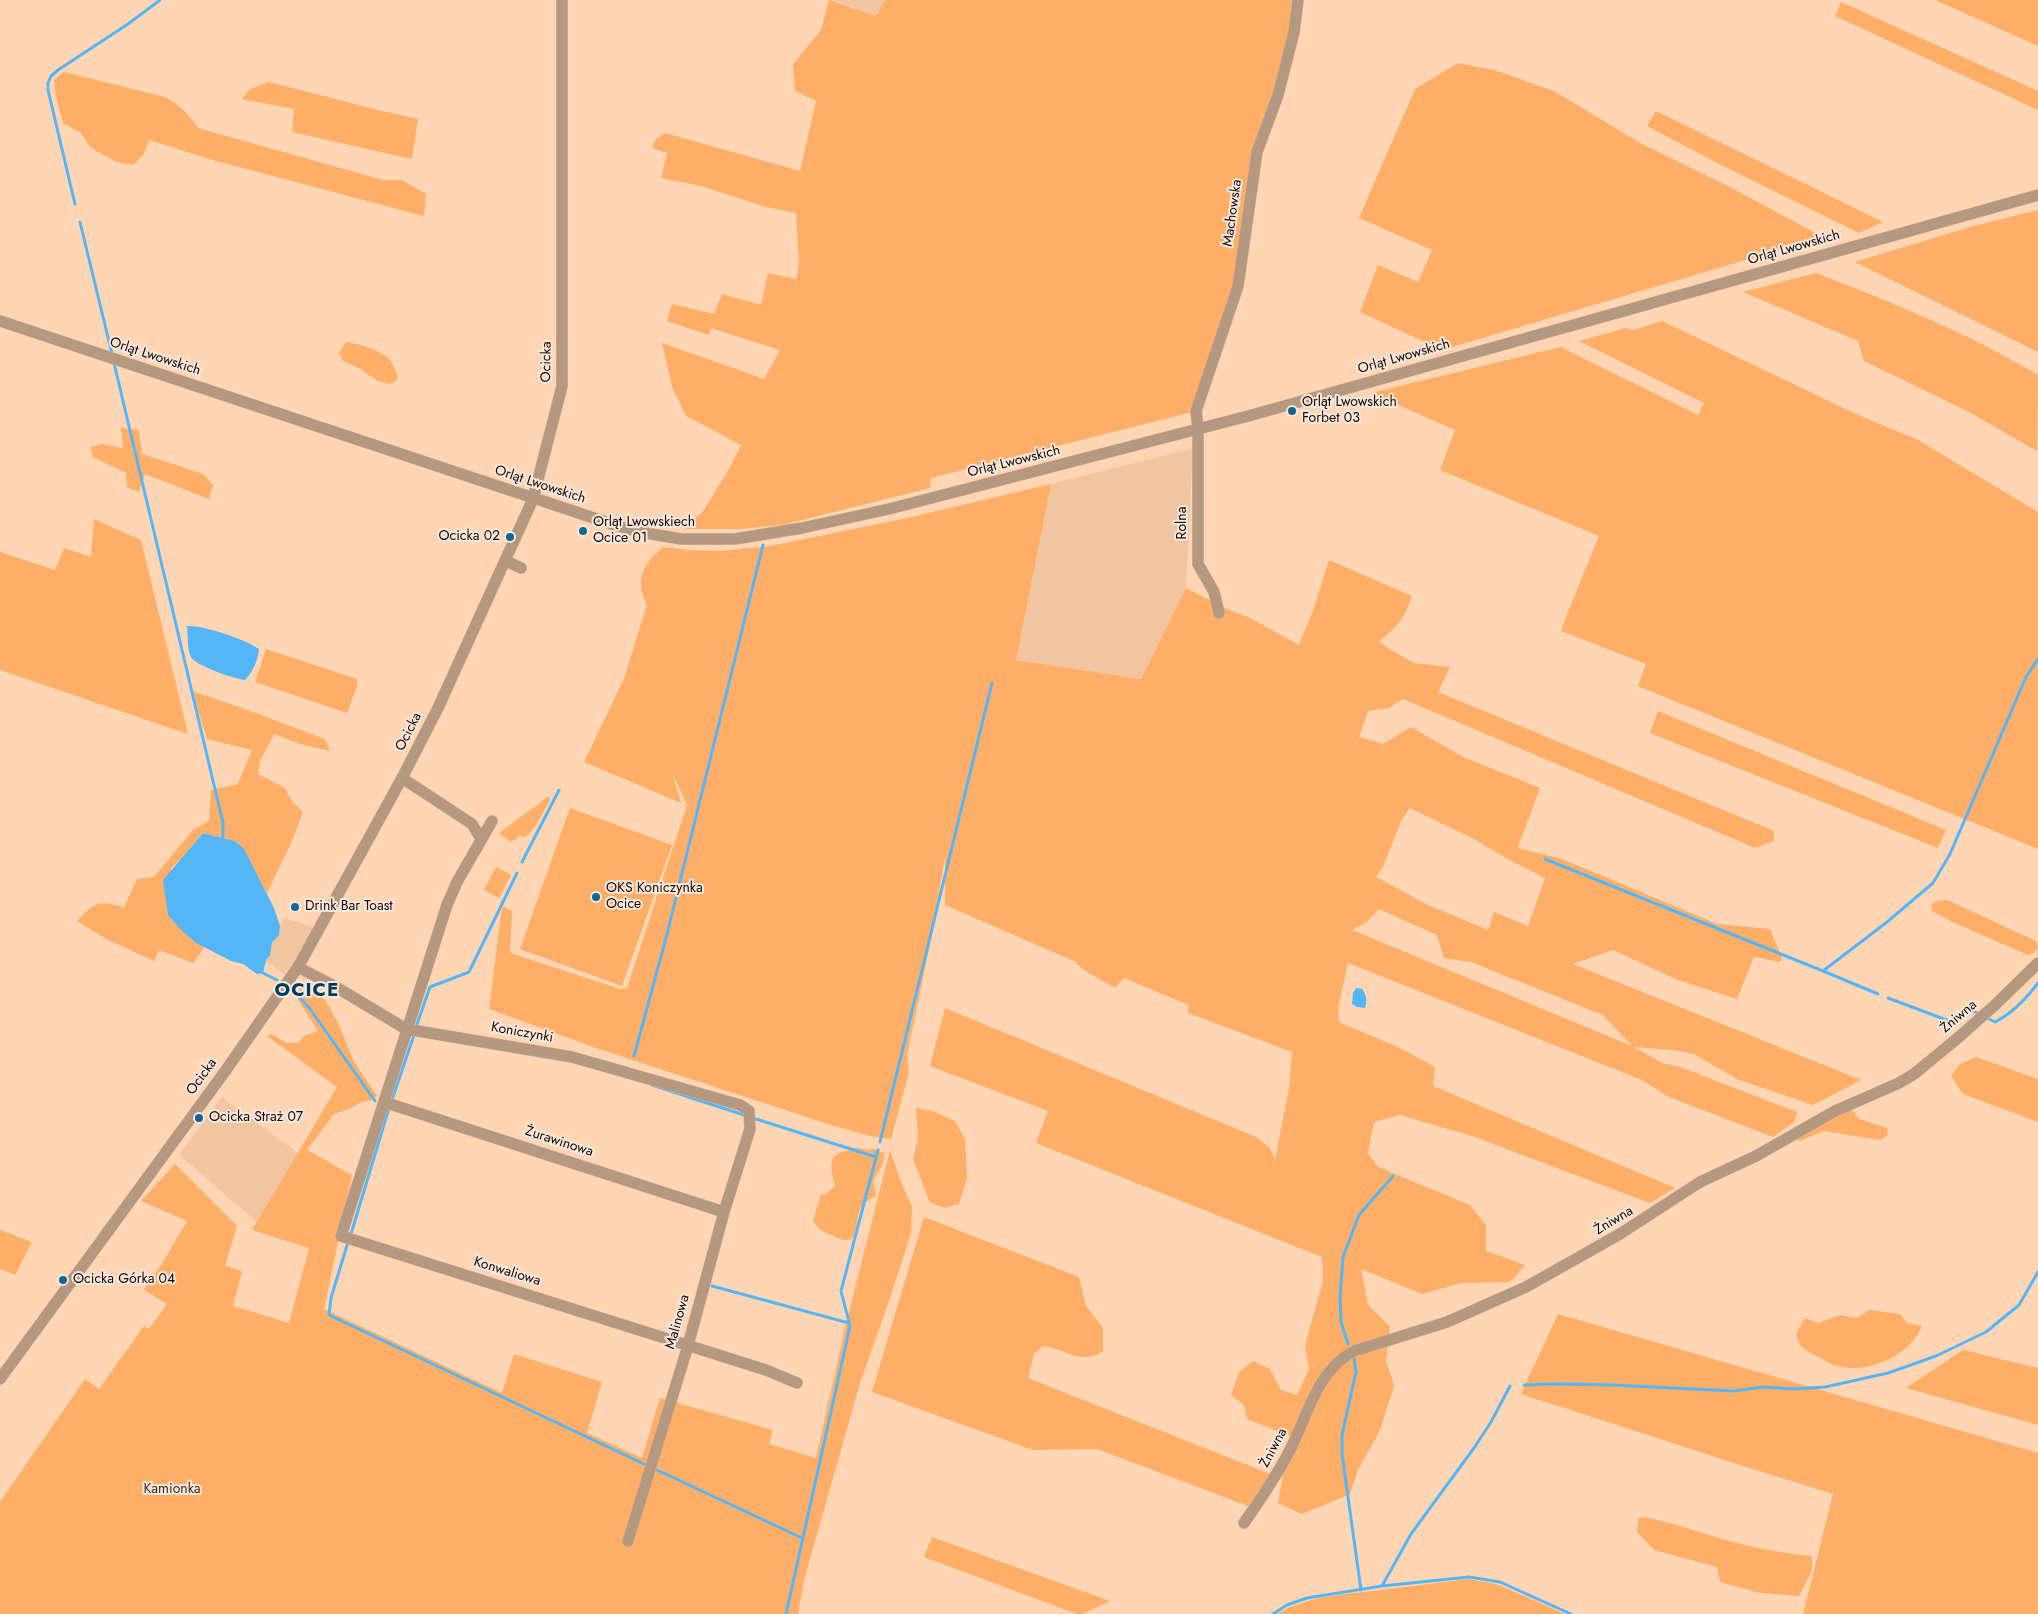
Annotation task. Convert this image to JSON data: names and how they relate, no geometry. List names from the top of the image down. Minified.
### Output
{"streets":{"street":["Machowska","Orląt Lwowskich","Ocicka","Rolna","Żniwna","Koniczynki","Żurawinowa","Konwaliowa","Malinowa"]},"crossings":[["Machowska","Orląt Lwowskich"],["Machowska","Rolna"],["Orląt Lwowskich","Ocicka"],["Orląt Lwowskich","Rolna"],["Ocicka","Koniczynki"],["Koniczynki","Malinowa"],["Żurawinowa","Konwaliowa"],["Żurawinowa","Malinowa"],["Konwaliowa","Malinowa"]],"districts":["OCICE"],"parks":["Kamionka"],"places":["Orląt Lwowskich Forbet 03","Orląt Lwowskiech Ocice 01","Ocicka 02","OKS Koniczynka Ocice","Drink Bar Toast","Ocicka Straż 07","Ocicka Górka 04"]}
